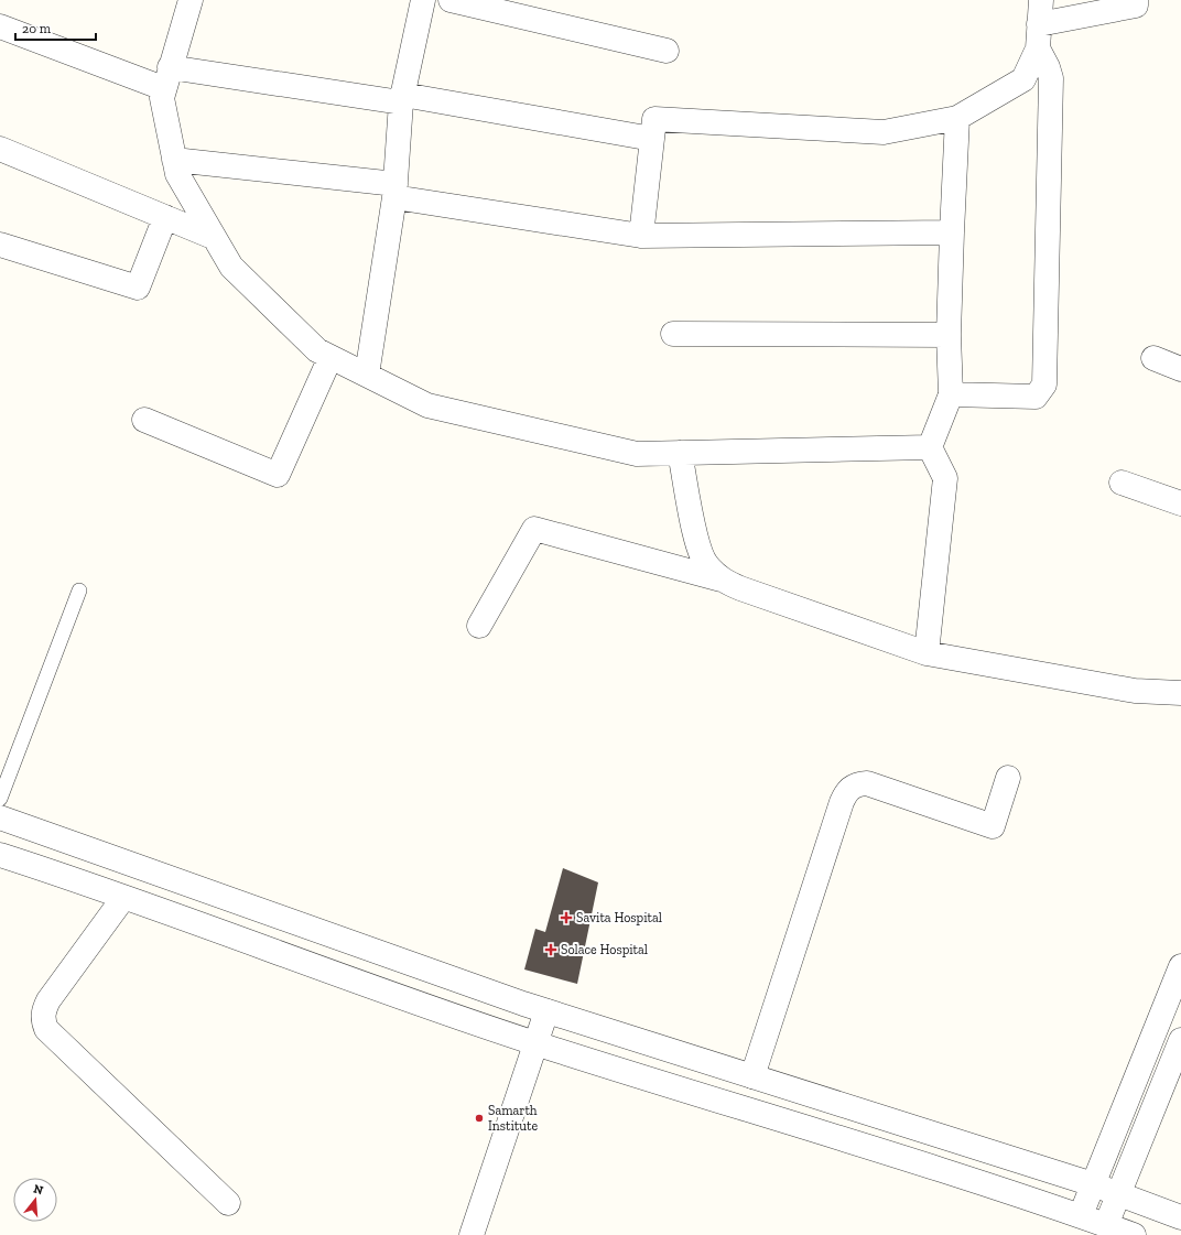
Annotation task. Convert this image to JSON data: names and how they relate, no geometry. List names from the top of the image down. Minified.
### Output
{"places":{"health":["Savita Hospital","Solace Hospital"],"other":["Samarth Institute"]},"scale_bar":"20 m","north":"top"}
